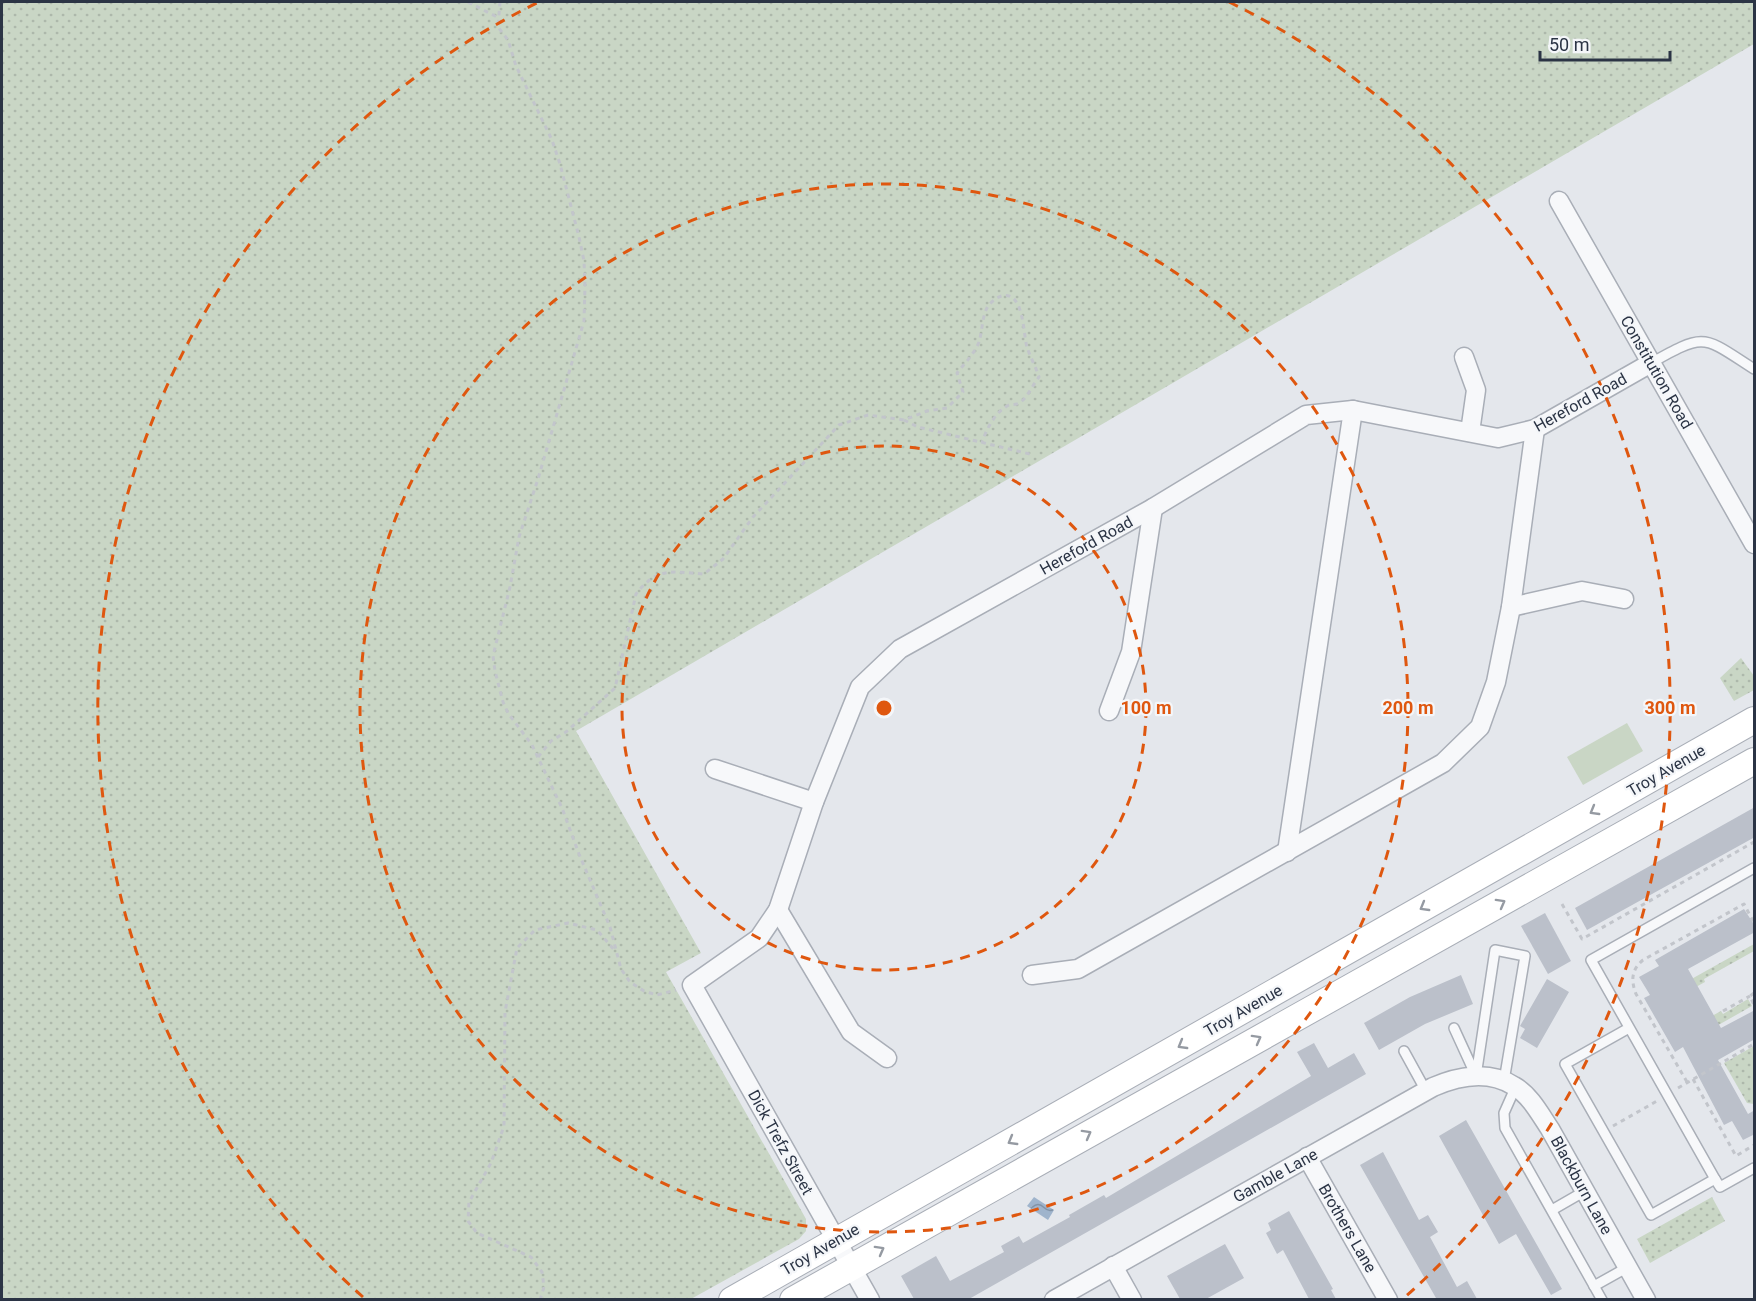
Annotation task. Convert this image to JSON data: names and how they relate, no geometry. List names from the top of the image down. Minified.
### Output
{"streets":{"main road":["Troy Avenue"],"street":["Constitution Road","Hereford Road","Dick Trefz Street","Gamble Lane","Blackburn Lane","Brothers Lane"]},"crossings":[["Constitution Road","Hereford Road"],["Hereford Road","Dick Trefz Street"],["Troy Avenue","Dick Trefz Street"],["Gamble Lane","Blackburn Lane"],["Gamble Lane","Brothers Lane"]],"scale_bar":"50 m","rings":["100 m","200 m","300 m"]}
